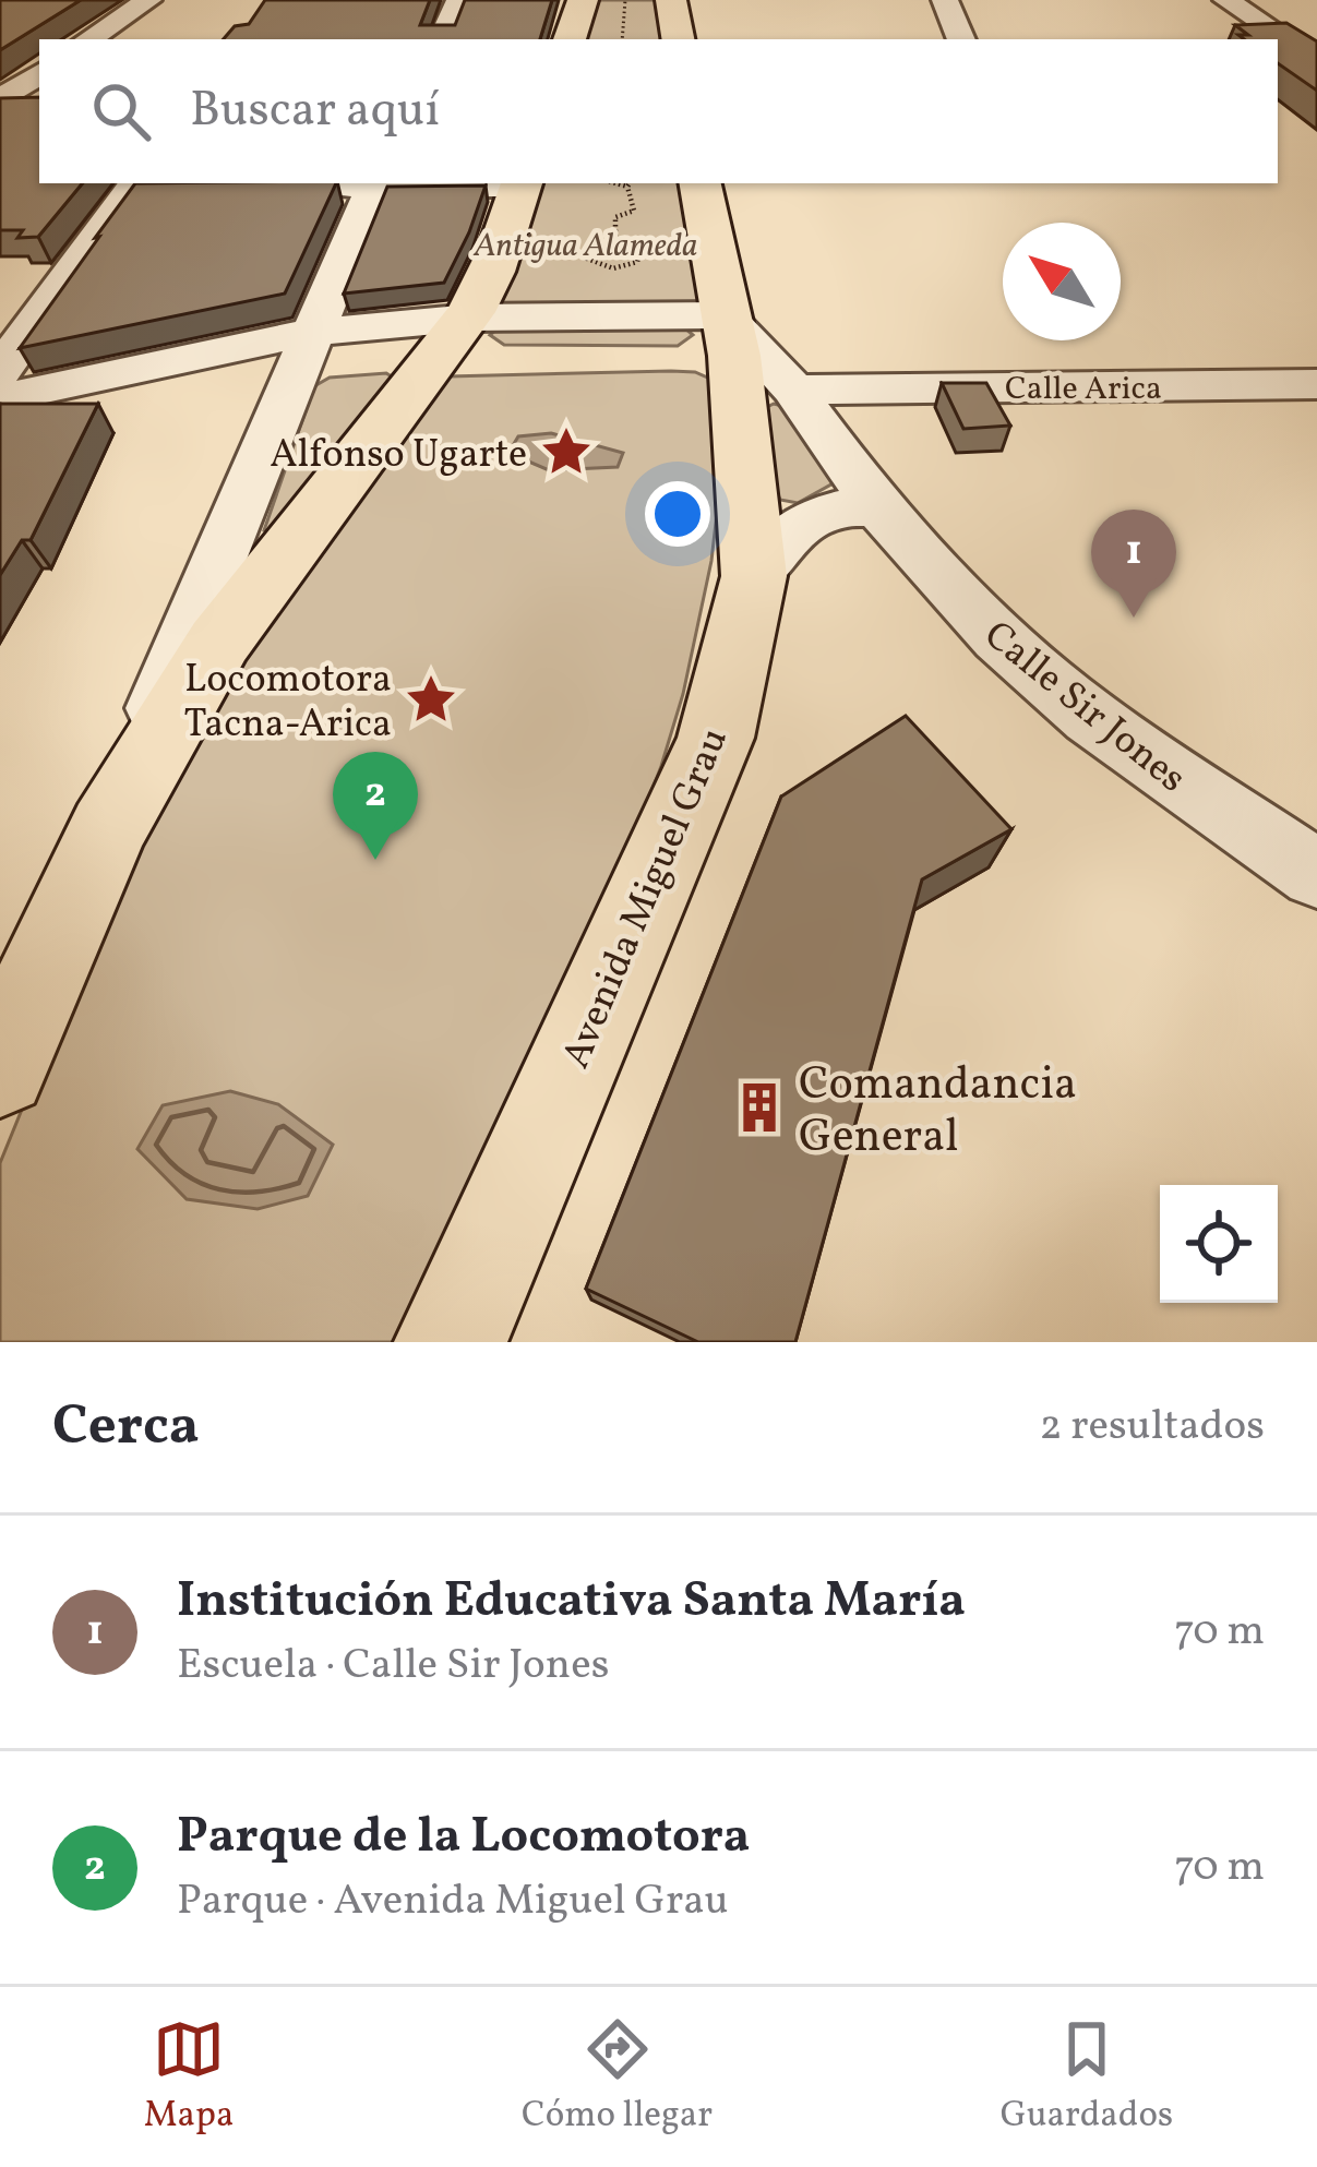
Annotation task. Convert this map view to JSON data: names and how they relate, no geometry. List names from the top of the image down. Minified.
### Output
{"streets":{"main road":["Avenida Miguel Grau"],"street":["Calle Arica","Calle Sir Jones"]},"crossings":[["Calle Arica","Calle Sir Jones"],["Calle Arica","Avenida Miguel Grau"],["Calle Sir Jones","Avenida Miguel Grau"]],"parks":["Antigua Alameda"],"places":{"place":["Alfonso Ugarte","Locomotora Tacna-Arica"],"building":["Comandancia General"]},"north":"top left","page":{"search":"Buscar aquí","pins":["1","2"],"heading":["Cerca","2 resultados"],"list":[{"mark":"1","name":"Institución Educativa Santa María","note":"Escuela · Calle Sir Jones","value":"70 m"},{"mark":"2","name":"Parque de la Locomotora","note":"Parque · Avenida Miguel Grau","value":"70 m"}],"nav":["Mapa","Cómo llegar","Guardados"]}}
